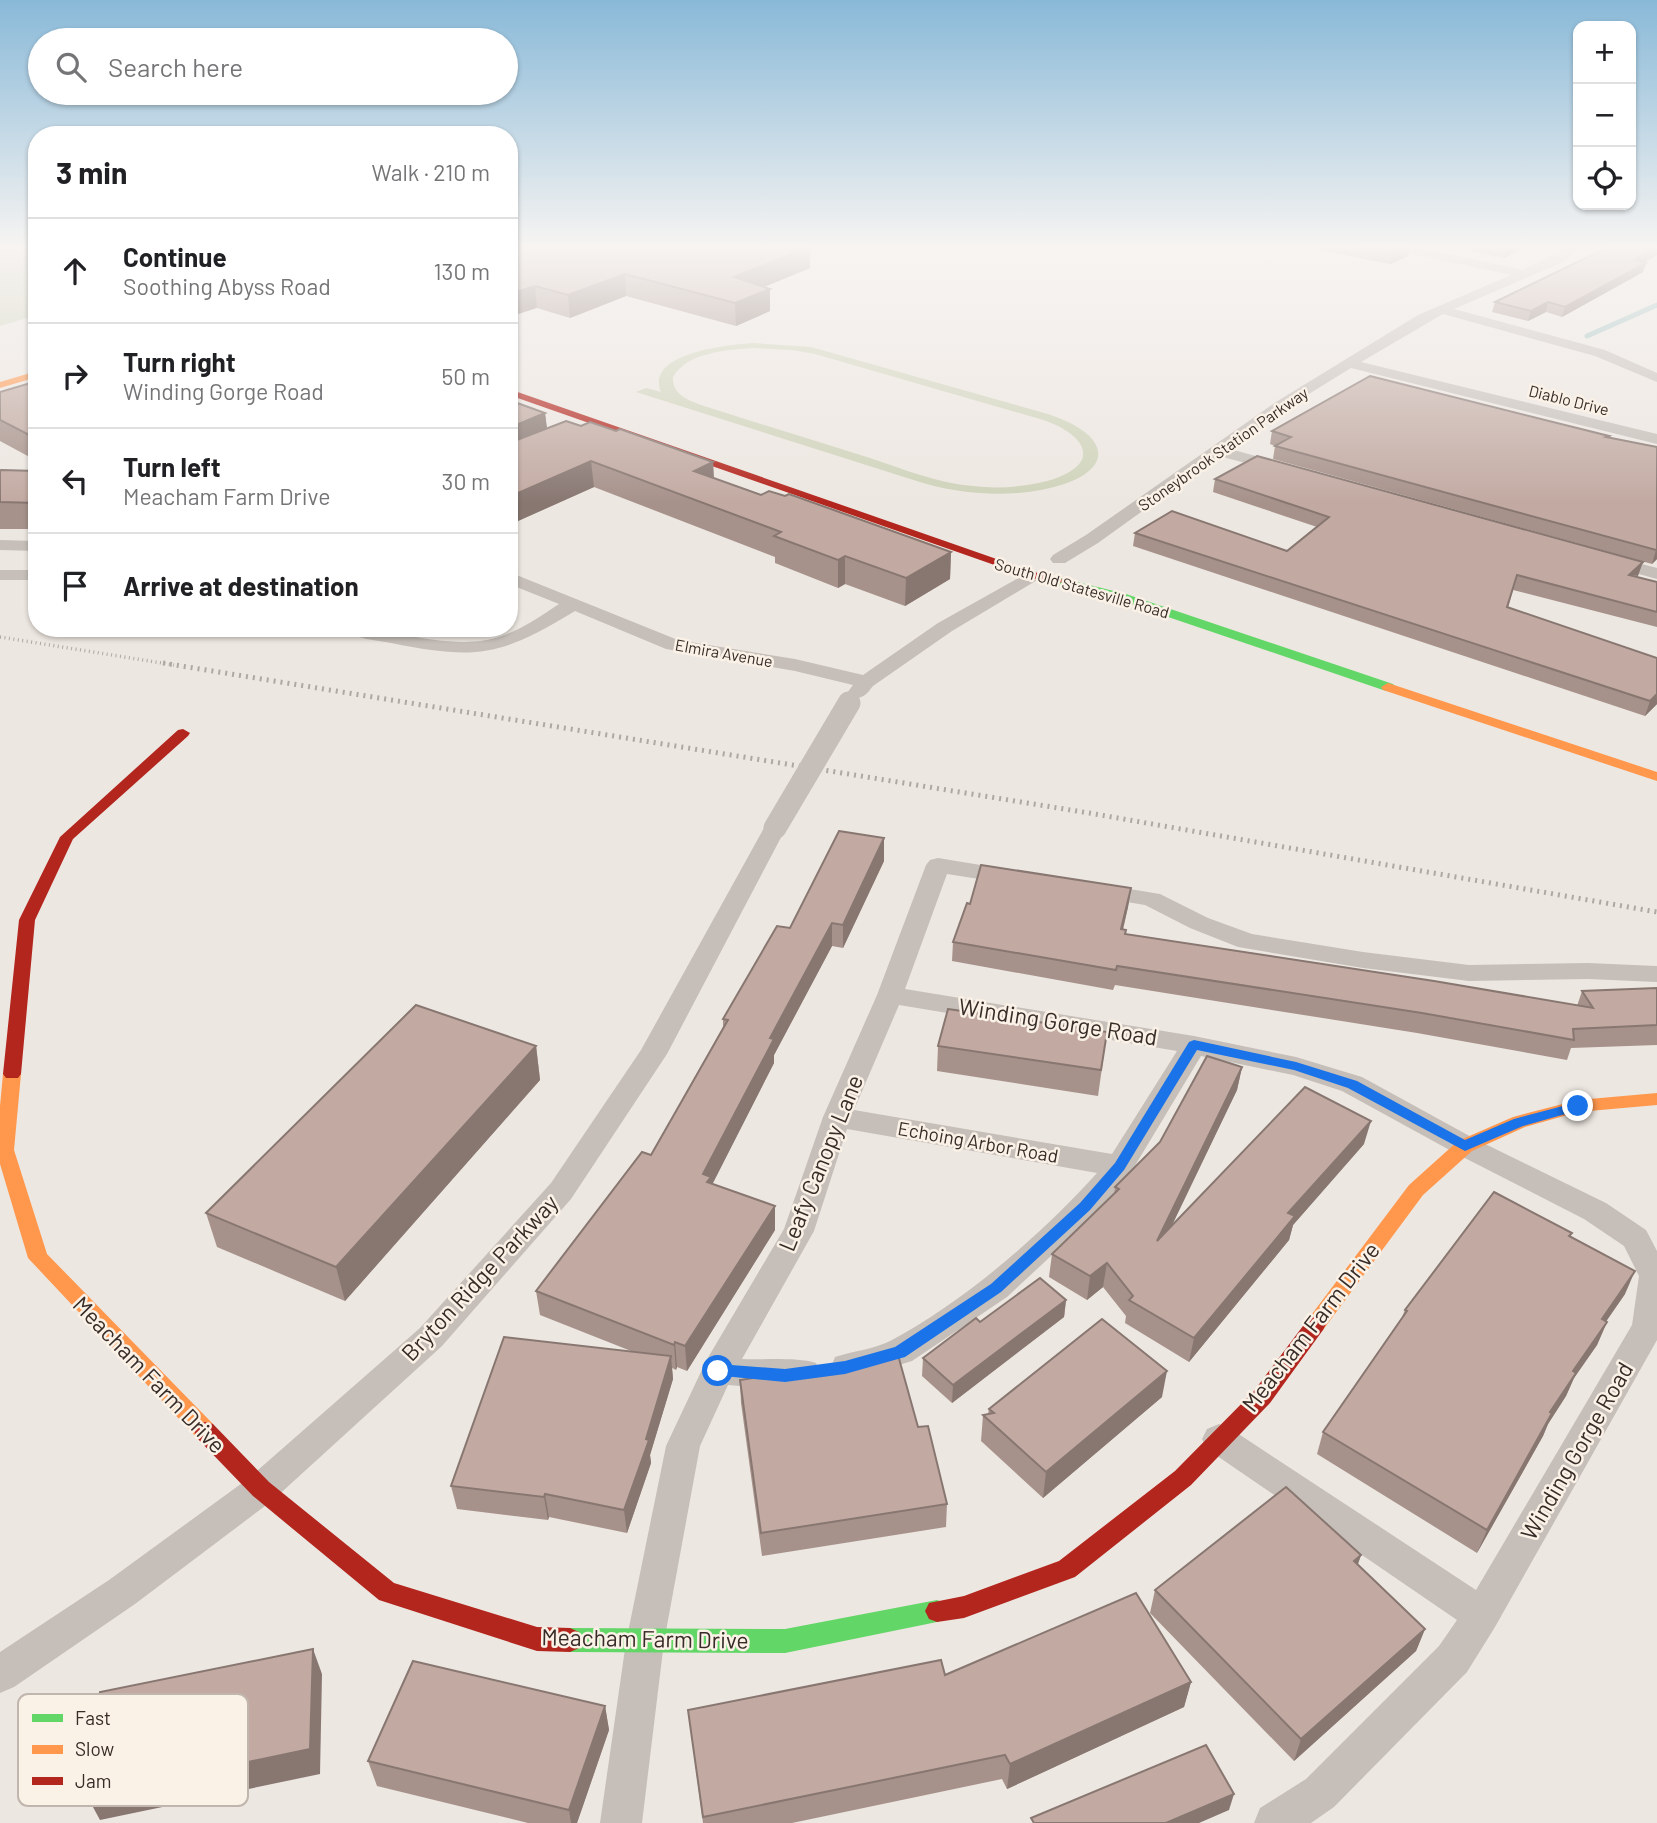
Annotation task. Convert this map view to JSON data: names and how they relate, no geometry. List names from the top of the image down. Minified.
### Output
{"streets":{"street":["Diablo Drive","Stoneybrook Station Parkway","South Old Statesville Road","Elmira Avenue","Winding Gorge Road","Echoing Arbor Road","Leafy Canopy Lane","Bryton Ridge Parkway","Meacham Farm Drive"]},"crossings":[["Diablo Drive","Stoneybrook Station Parkway"],["Stoneybrook Station Parkway","South Old Statesville Road"],["Stoneybrook Station Parkway","Elmira Avenue"],["Stoneybrook Station Parkway","Bryton Ridge Parkway"],["Elmira Avenue","Bryton Ridge Parkway"],["Winding Gorge Road","Leafy Canopy Lane"],["Winding Gorge Road","Meacham Farm Drive"],["Echoing Arbor Road","Leafy Canopy Lane"],["Leafy Canopy Lane","Meacham Farm Drive"],["Bryton Ridge Parkway","Meacham Farm Drive"]],"legend":["Fast","Slow","Jam"],"page":{"map_buttons":["+","−"],"search":"Search here","heading":["3 min","Walk · 210 m"],"list":[["Continue","Soothing Abyss Road","130 m"],["Turn right","Winding Gorge Road","50 m"],["Turn left","Meacham Farm Drive","30 m"],"Arrive at destination"]}}
